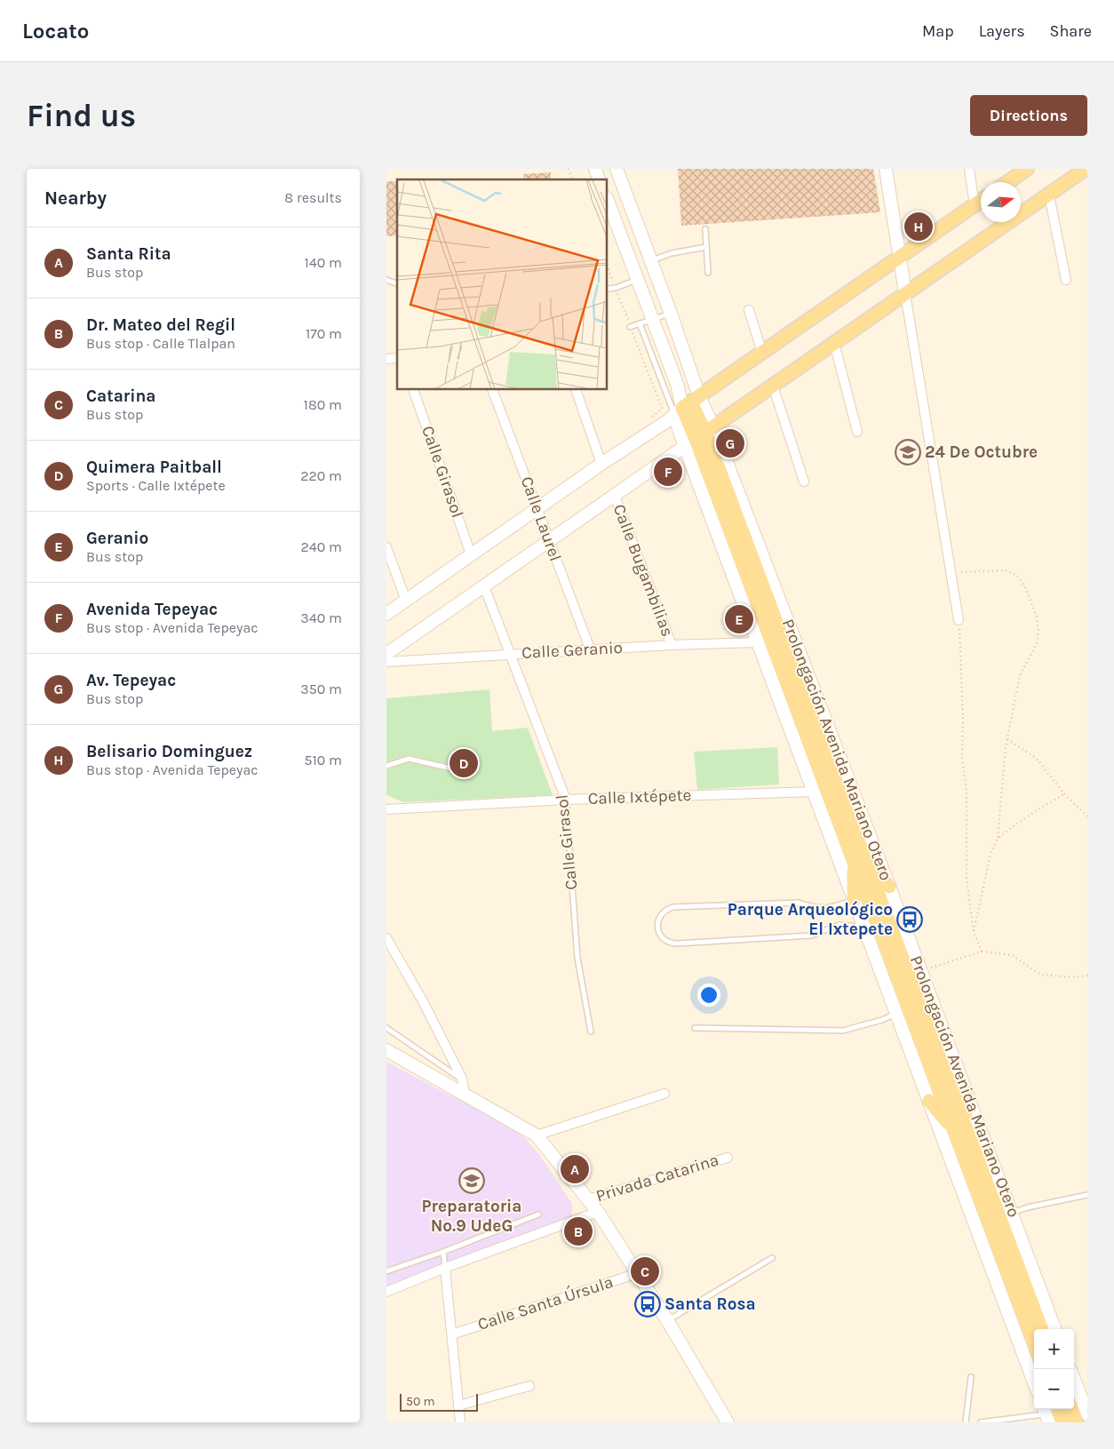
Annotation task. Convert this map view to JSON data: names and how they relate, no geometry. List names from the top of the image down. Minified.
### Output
{"streets":{"main road":["Prolongación Avenida Mariano Otero"],"street":["Calle Girasol","Calle Laurel","Calle Bugambilias","Calle Geranio","Calle Ixtépete","Privada Catarina","Calle Santa Úrsula"]},"crossings":[["Calle Girasol","Calle Geranio"],["Calle Girasol","Calle Ixtépete"],["Calle Laurel","Calle Geranio"],["Calle Bugambilias","Calle Geranio"],["Calle Geranio","Prolongación Avenida Mariano Otero"],["Prolongación Avenida Mariano Otero","Calle Ixtépete"]],"places":{"school or university":["24 De Octubre","Preparatoria No.9 UdeG"],"bus stop":["Parque Arqueológico El Ixtepete","Santa Rosa"]},"scale_bar":"50 m","north":"right","page":{"header":"Locato","nav":["Map","Layers","Share"],"buttons":"Directions","title":"Find us","heading":["Nearby","8 results"],"pins":["H","G","F","E","D","A","B","C"],"list":[{"mark":"A","name":"Santa Rita","note":"Bus stop","value":"140 m"},{"mark":"B","name":"Dr. Mateo del Regil","note":"Bus stop · Calle Tlalpan","value":"170 m"},{"mark":"C","name":"Catarina","note":"Bus stop","value":"180 m"},{"mark":"D","name":"Quimera Paitball","note":"Sports · Calle Ixtépete","value":"220 m"},{"mark":"E","name":"Geranio","note":"Bus stop","value":"240 m"},{"mark":"F","name":"Avenida Tepeyac","note":"Bus stop · Avenida Tepeyac","value":"340 m"},{"mark":"G","name":"Av. Tepeyac","note":"Bus stop","value":"350 m"},{"mark":"H","name":"Belisario Dominguez","note":"Bus stop · Avenida Tepeyac","value":"510 m"}],"map_buttons":["+","−"],"scale":"50 m"}}
